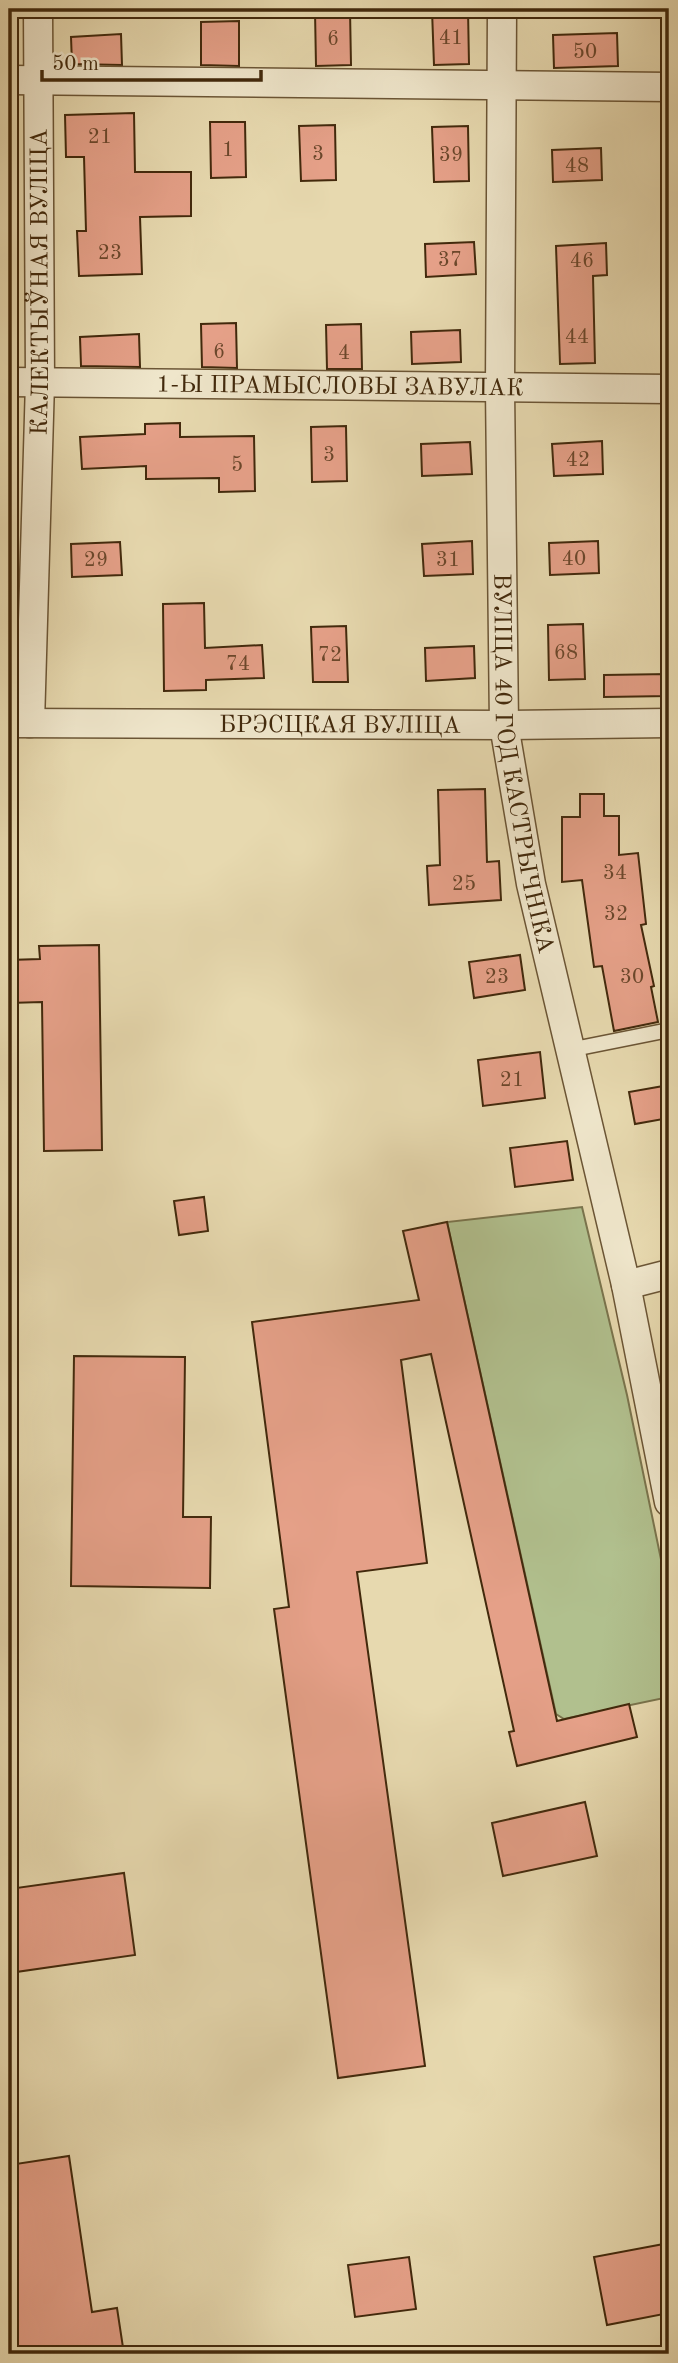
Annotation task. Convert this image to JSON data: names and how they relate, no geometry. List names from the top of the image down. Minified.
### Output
{"streets":{"street":["КАЛЕКТЫЎНАЯ ВУЛІЦА","1-Ы ПРАМЫСЛОВЫ ЗАВУЛАК","БРЭСЦКАЯ ВУЛІЦА","ВУЛІЦА 40 ГОД КАСТРЫЧНІКА"]},"crossings":[["КАЛЕКТЫЎНАЯ ВУЛІЦА","1-Ы ПРАМЫСЛОВЫ ЗАВУЛАК"],["КАЛЕКТЫЎНАЯ ВУЛІЦА","БРЭСЦКАЯ ВУЛІЦА"],["1-Ы ПРАМЫСЛОВЫ ЗАВУЛАК","ВУЛІЦА 40 ГОД КАСТРЫЧНІКА"],["БРЭСЦКАЯ ВУЛІЦА","ВУЛІЦА 40 ГОД КАСТРЫЧНІКА"]],"house_numbers":["41","6","50","21","1","3","39","48","23","37","46","44","6","4","3","42","5","40","29","31","68","72","74","34","25","32","23","30","21"],"scale_bar":"50 m"}
